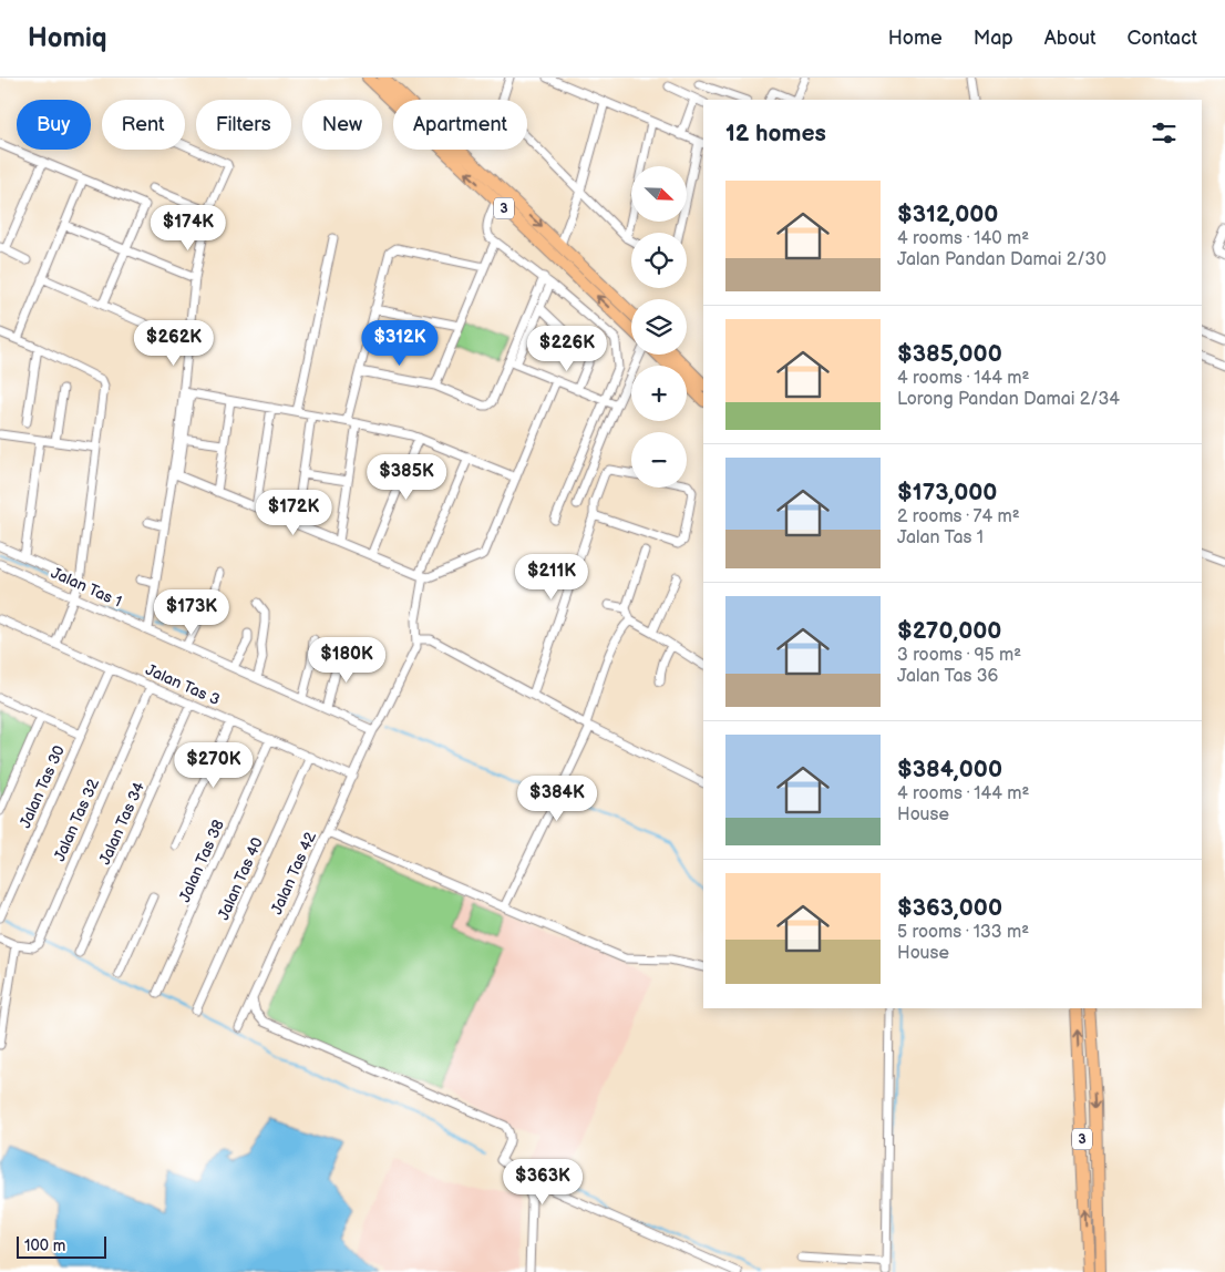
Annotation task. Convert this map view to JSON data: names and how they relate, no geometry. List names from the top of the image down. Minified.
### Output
{"streets":{"highway":["3"],"street":["Jalan Tas 1","Jalan Tas 3","Jalan Tas 30","Jalan Tas 32","Jalan Tas 34","Jalan Tas 38","Jalan Tas 42","Jalan Tas 40"]},"crossings":[["Jalan Tas 1","Jalan Tas 42"],["Jalan Tas 3","Jalan Tas 30"],["Jalan Tas 3","Jalan Tas 32"],["Jalan Tas 3","Jalan Tas 34"],["Jalan Tas 3","Jalan Tas 38"],["Jalan Tas 3","Jalan Tas 42"],["Jalan Tas 3","Jalan Tas 40"]],"scale_bar":"100 m","north":"bottom right","page":{"header":"Homiq","nav":["Home","Map","About","Contact"],"chip":["Buy","Rent","Filters","New","Apartment"],"heading":"12 homes","map_buttons":["+","−"],"list":[{"name":"$312,000","note":"4 rooms · 140 m² · Jalan Pandan Damai 2/30"},{"name":"$385,000","note":"4 rooms · 144 m² · Lorong Pandan Damai 2/34"},{"name":"$173,000","note":"2 rooms · 74 m² · Jalan Tas 1"},{"name":"$270,000","note":"3 rooms · 95 m² · Jalan Tas 36"},{"name":"$384,000","note":"4 rooms · 144 m² · House"},{"name":"$363,000","note":"5 rooms · 133 m² · House"}],"price":["$174K","$262K","$312K","$226K","$385K","$172K","$211K","$173K","$180K","$270K","$384K","$363K"],"scale":"100 m"}}
